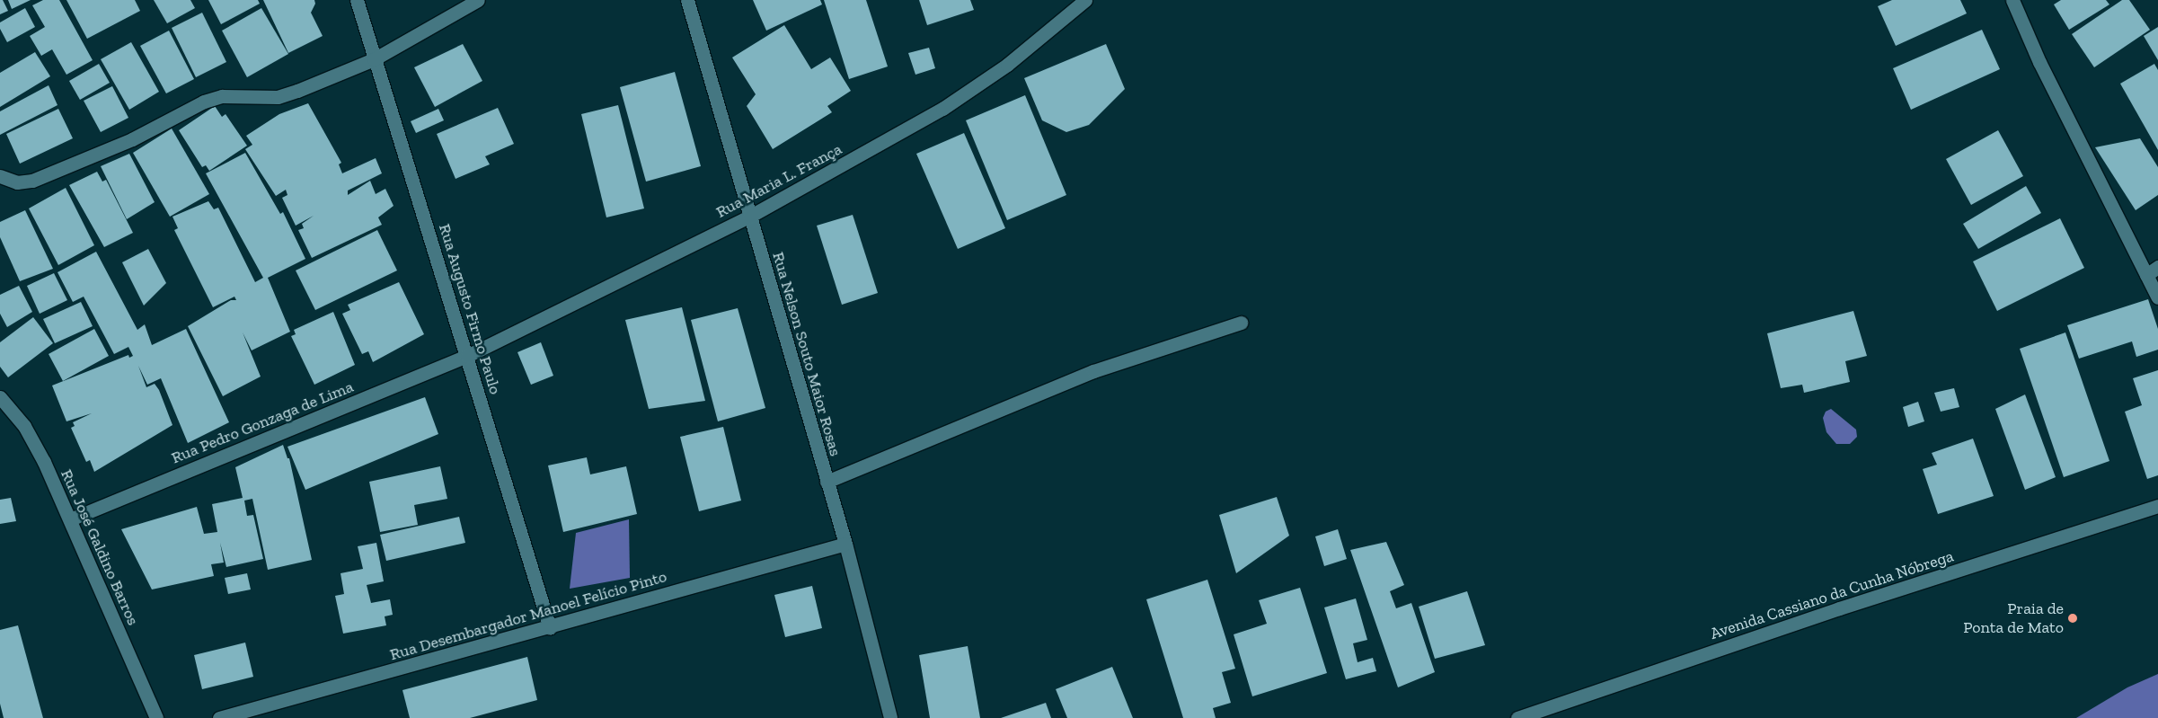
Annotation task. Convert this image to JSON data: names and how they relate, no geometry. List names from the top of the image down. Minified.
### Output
{"streets":{"street":["Rua Maria L. França","Rua Augusto Firmo Paulo","Rua Nelson Souto Maior Rosas","Rua Pedro Gonzaga de Lima","Rua José Galdino Barros","Avenida Cassiano da Cunha Nóbrega","Rua Desembargador Manoel Felício Pinto"]},"crossings":[["Rua Maria L. França","Rua Augusto Firmo Paulo"],["Rua Maria L. França","Rua Nelson Souto Maior Rosas"],["Rua Maria L. França","Rua Pedro Gonzaga de Lima"],["Rua Augusto Firmo Paulo","Rua Pedro Gonzaga de Lima"],["Rua Augusto Firmo Paulo","Rua Desembargador Manoel Felício Pinto"],["Rua Nelson Souto Maior Rosas","Rua Desembargador Manoel Felício Pinto"],["Rua Pedro Gonzaga de Lima","Rua José Galdino Barros"]],"places":["Praia de Ponta de Mato"]}
